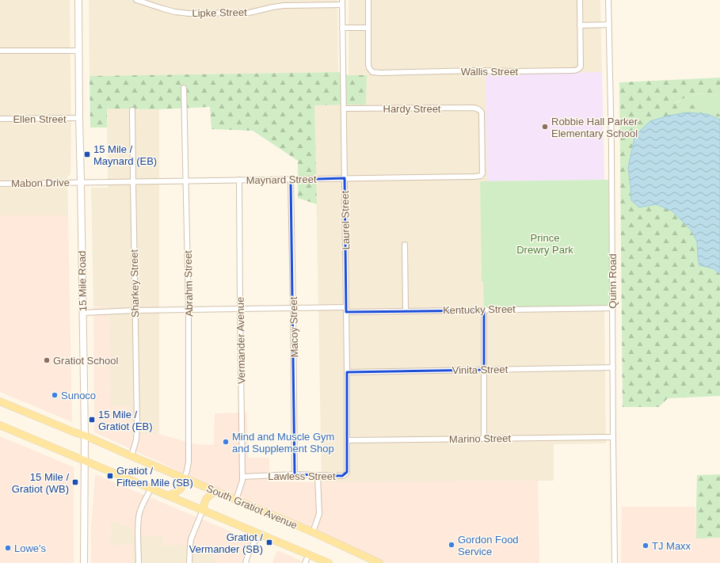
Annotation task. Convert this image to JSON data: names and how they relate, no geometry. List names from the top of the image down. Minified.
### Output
{"streets":{"main road":["15 Mile Road","South Gratiot Avenue"],"street":["Lipke Street","Wallis Street","Hardy Street","Ellen Street","Maynard Street","Mabon Drive","Laurel Street","Quinn Road","Sharkey Street","Abrahm Street","Kentucky Street","Macoy Street","Vermander Avenue","Vinita Street","Marino Street","Lawless Street"]},"crossings":[["Lipke Street","Laurel Street"],["Hardy Street","Maynard Street"],["Hardy Street","Laurel Street"],["Ellen Street","15 Mile Road"],["Maynard Street","Mabon Drive"],["Maynard Street","Laurel Street"],["Maynard Street","15 Mile Road"],["Maynard Street","Sharkey Street"],["Maynard Street","Abrahm Street"],["Maynard Street","Macoy Street"],["Maynard Street","Vermander Avenue"],["Mabon Drive","15 Mile Road"],["Laurel Street","Kentucky Street"],["Laurel Street","Vinita Street"],["Laurel Street","Marino Street"],["Laurel Street","Lawless Street"],["15 Mile Road","Kentucky Street"],["15 Mile Road","South Gratiot Avenue"],["Quinn Road","Kentucky Street"],["Quinn Road","Vinita Street"],["Quinn Road","Marino Street"],["Sharkey Street","Kentucky Street"],["Sharkey Street","South Gratiot Avenue"],["Abrahm Street","Kentucky Street"],["Abrahm Street","South Gratiot Avenue"],["Kentucky Street","Macoy Street"],["Kentucky Street","Vermander Avenue"],["Macoy Street","Lawless Street"],["Vermander Avenue","Lawless Street"],["Vermander Avenue","South Gratiot Avenue"],["Marino Street","Lawless Street"]],"parks":["Prince Drewry Park"],"places":{"other":["Robbie Hall Parker Elementary School","Gratiot School","Sunoco","Mind and Muscle Gym and Supplement Shop","Gordon Food Service","TJ Maxx","Lowe's"],"transit":["15 Mile / Maynard (EB)","15 Mile / Gratiot (EB)","Gratiot / Fifteen Mile (SB)","15 Mile / Gratiot (WB)","Gratiot / Vermander (SB)"]}}
